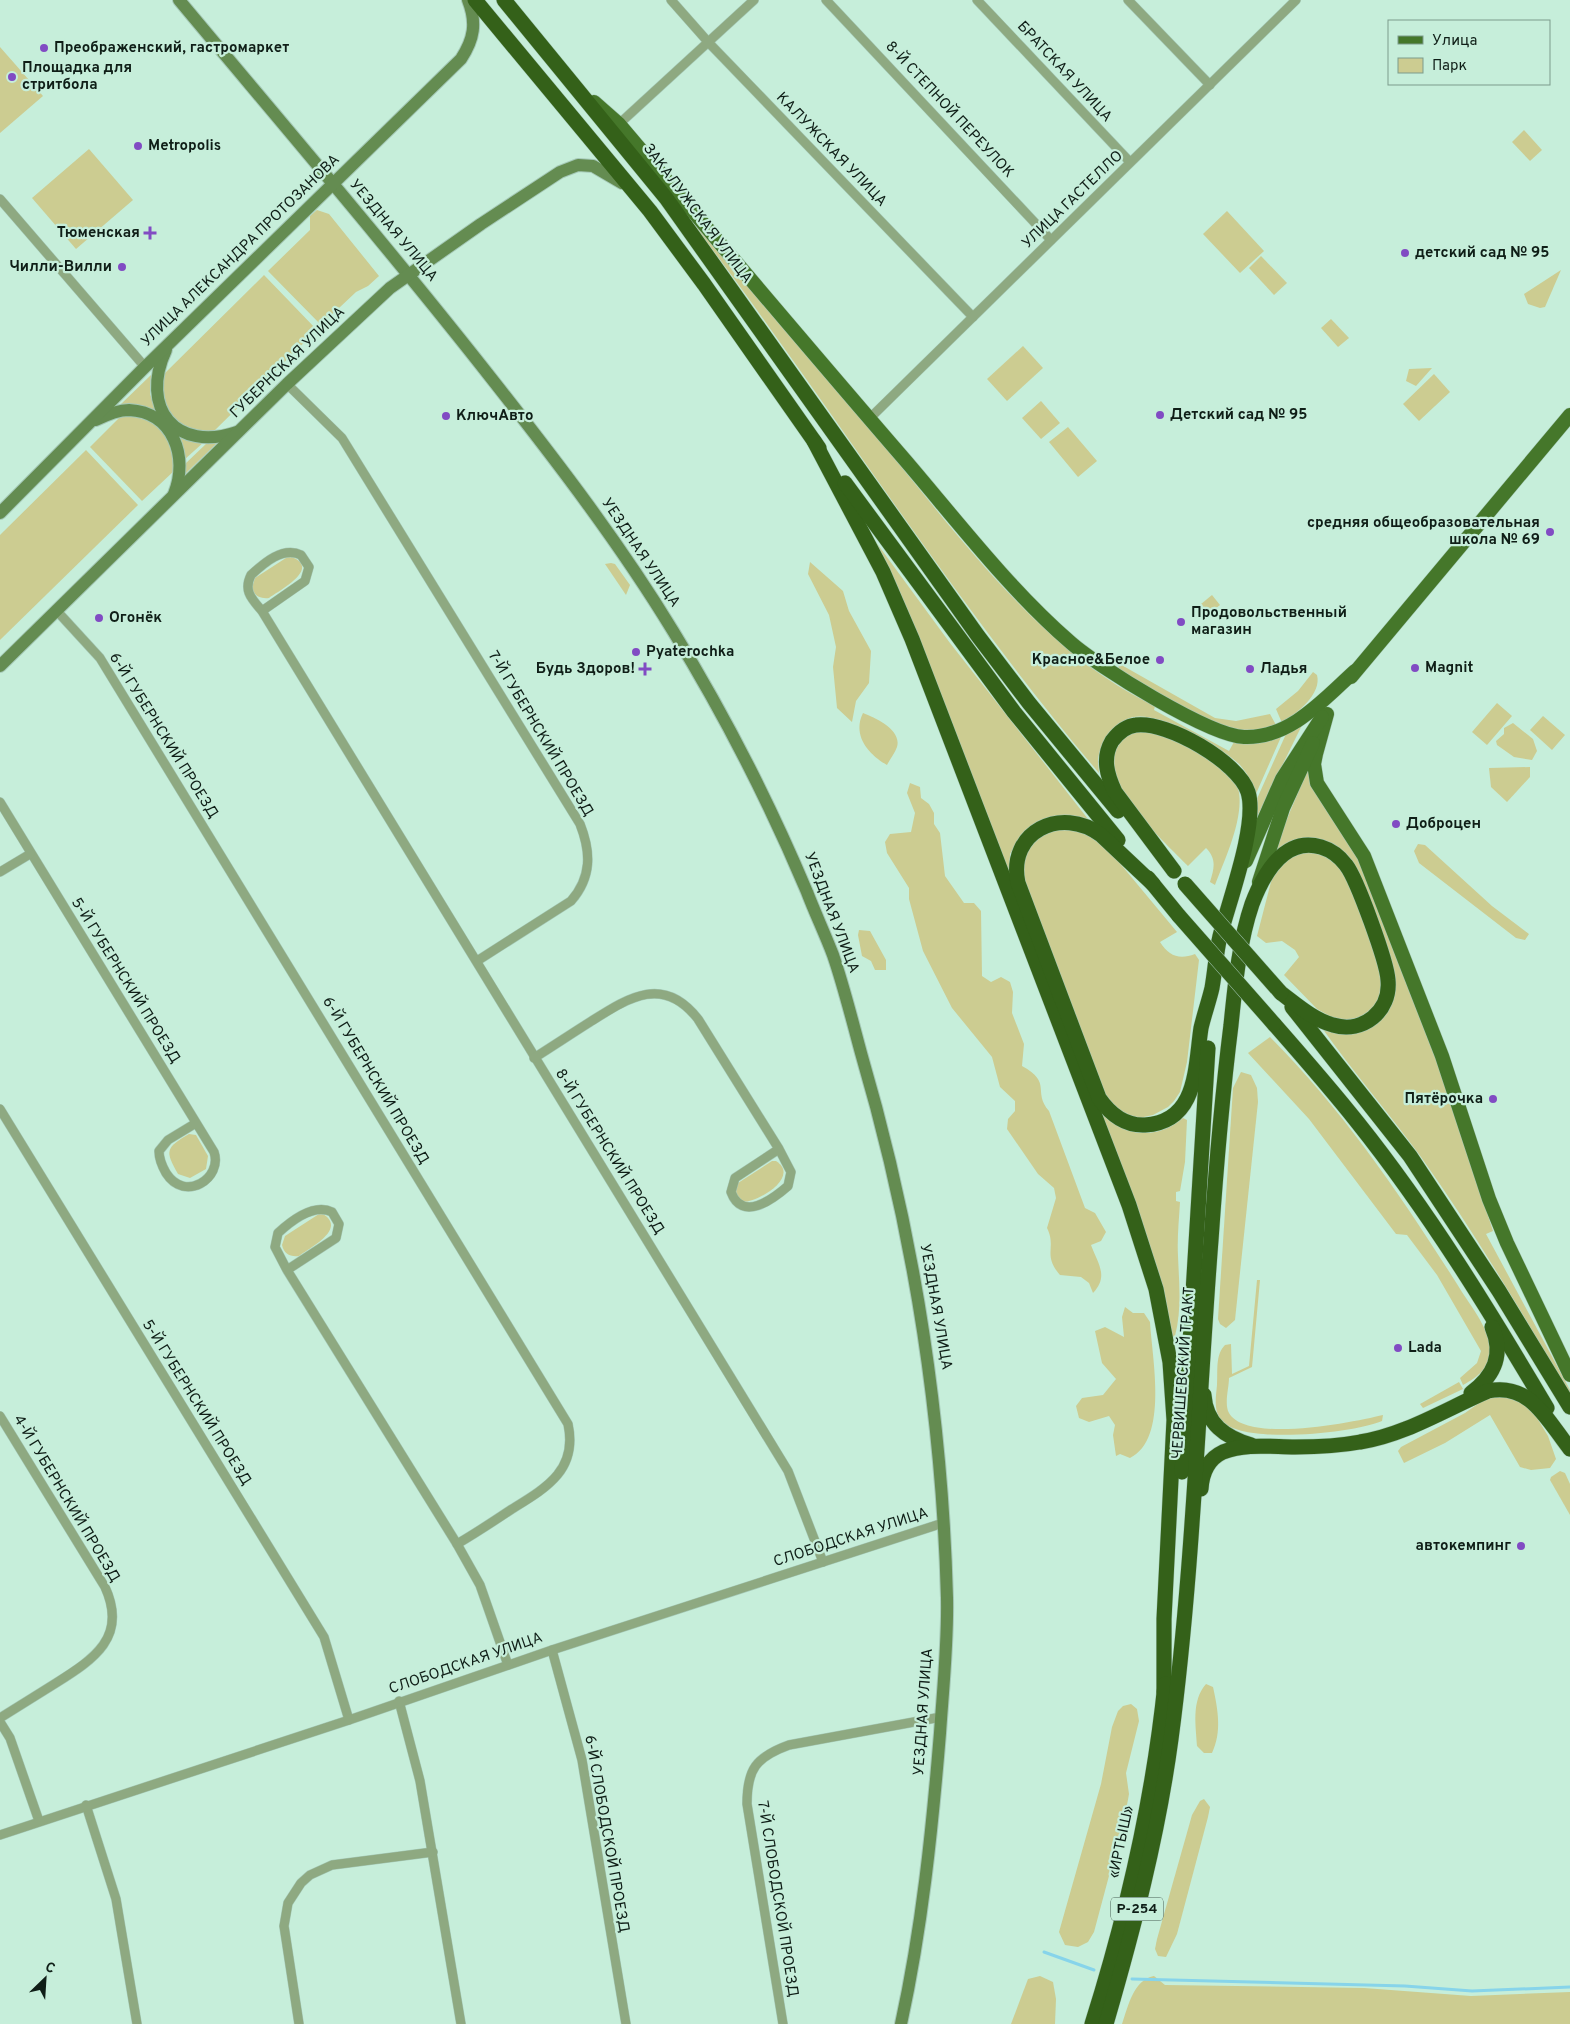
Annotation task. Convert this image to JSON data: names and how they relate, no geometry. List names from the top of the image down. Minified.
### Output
{"streets":{"highway":["ЗАКАЛУЖСКАЯ УЛИЦА","ЧЕРВИШЕВСКИЙ ТРАКТ","«ИРТЫШ»","Р-254"],"street":["БРАТСКАЯ УЛИЦА","8-Й СТЕПНОЙ ПЕРЕУЛОК","КАЛУЖСКАЯ УЛИЦА","УЛИЦА ГАСТЕЛЛО","УЕЗДНАЯ УЛИЦА","УЛИЦА АЛЕКСАНДРА ПРОТОЗАНОВА","ГУБЕРНСКАЯ УЛИЦА","7-Й ГУБЕРНСКИЙ ПРОЕЗД","6-Й ГУБЕРНСКИЙ ПРОЕЗД","5-Й ГУБЕРНСКИЙ ПРОЕЗД","8-Й ГУБЕРНСКИЙ ПРОЕЗД","4-Й ГУБЕРНСКИЙ ПРОЕЗД","СЛОБОДСКАЯ УЛИЦА","6-Й СЛОБОДСКОЙ ПРОЕЗД","7-Й СЛОБОДСКОЙ ПРОЕЗД"]},"crossings":[["БРАТСКАЯ УЛИЦА","УЛИЦА ГАСТЕЛЛО"],["8-Й СТЕПНОЙ ПЕРЕУЛОК","УЛИЦА ГАСТЕЛЛО"],["КАЛУЖСКАЯ УЛИЦА","УЛИЦА ГАСТЕЛЛО"],["УЕЗДНАЯ УЛИЦА","УЛИЦА АЛЕКСАНДРА ПРОТОЗАНОВА"],["УЕЗДНАЯ УЛИЦА","ГУБЕРНСКАЯ УЛИЦА"],["УЕЗДНАЯ УЛИЦА","СЛОБОДСКАЯ УЛИЦА"],["УЕЗДНАЯ УЛИЦА","7-Й СЛОБОДСКОЙ ПРОЕЗД"],["ГУБЕРНСКАЯ УЛИЦА","7-Й ГУБЕРНСКИЙ ПРОЕЗД"],["ГУБЕРНСКАЯ УЛИЦА","6-Й ГУБЕРНСКИЙ ПРОЕЗД"],["7-Й ГУБЕРНСКИЙ ПРОЕЗД","8-Й ГУБЕРНСКИЙ ПРОЕЗД"],["5-Й ГУБЕРНСКИЙ ПРОЕЗД","СЛОБОДСКАЯ УЛИЦА"],["8-Й ГУБЕРНСКИЙ ПРОЕЗД","СЛОБОДСКАЯ УЛИЦА"],["ЧЕРВИШЕВСКИЙ ТРАКТ","«ИРТЫШ»"],["СЛОБОДСКАЯ УЛИЦА","6-Й СЛОБОДСКОЙ ПРОЕЗД"]],"places":{"other":["Преображенский, гастромаркет","Площадка для стритбола","Metropolis","детский сад № 95","Чилли-Вилли","Детский сад № 95","КлючАвто","средняя общеобразовательная школа № 69","Огонёк","Продовольственный магазин","Pyaterochka","Красное&Белое","Magnit","Ладья","Доброцен","Пятёрочка","Lada","автокемпинг"],"health":["Тюменская","Будь Здоров!"]},"legend":["Улица","Парк"],"north":"top right"}
